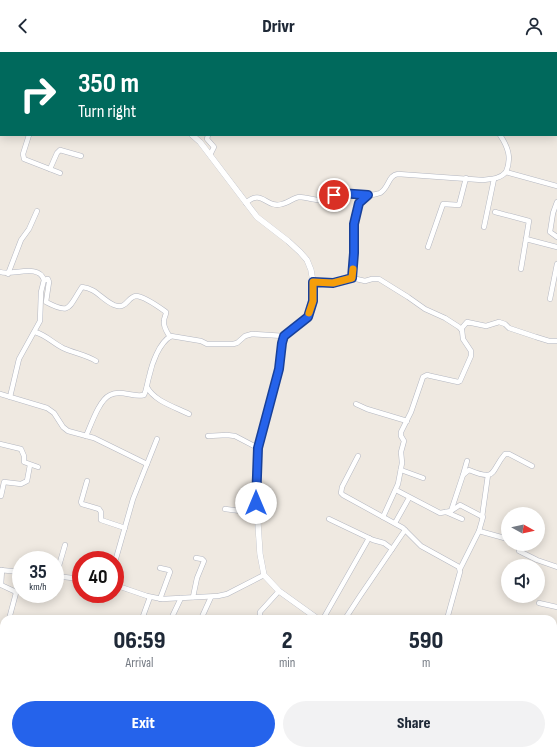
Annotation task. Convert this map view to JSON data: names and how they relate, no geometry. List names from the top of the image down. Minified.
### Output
{"north":"right","page":{"header":"Drivr","turn":["350 m","Turn right"],"speed":"35 km/h","limit":"40","eta":["06:59","Arrival","2","min","590","m"],"buttons":["Exit","Share"]}}
